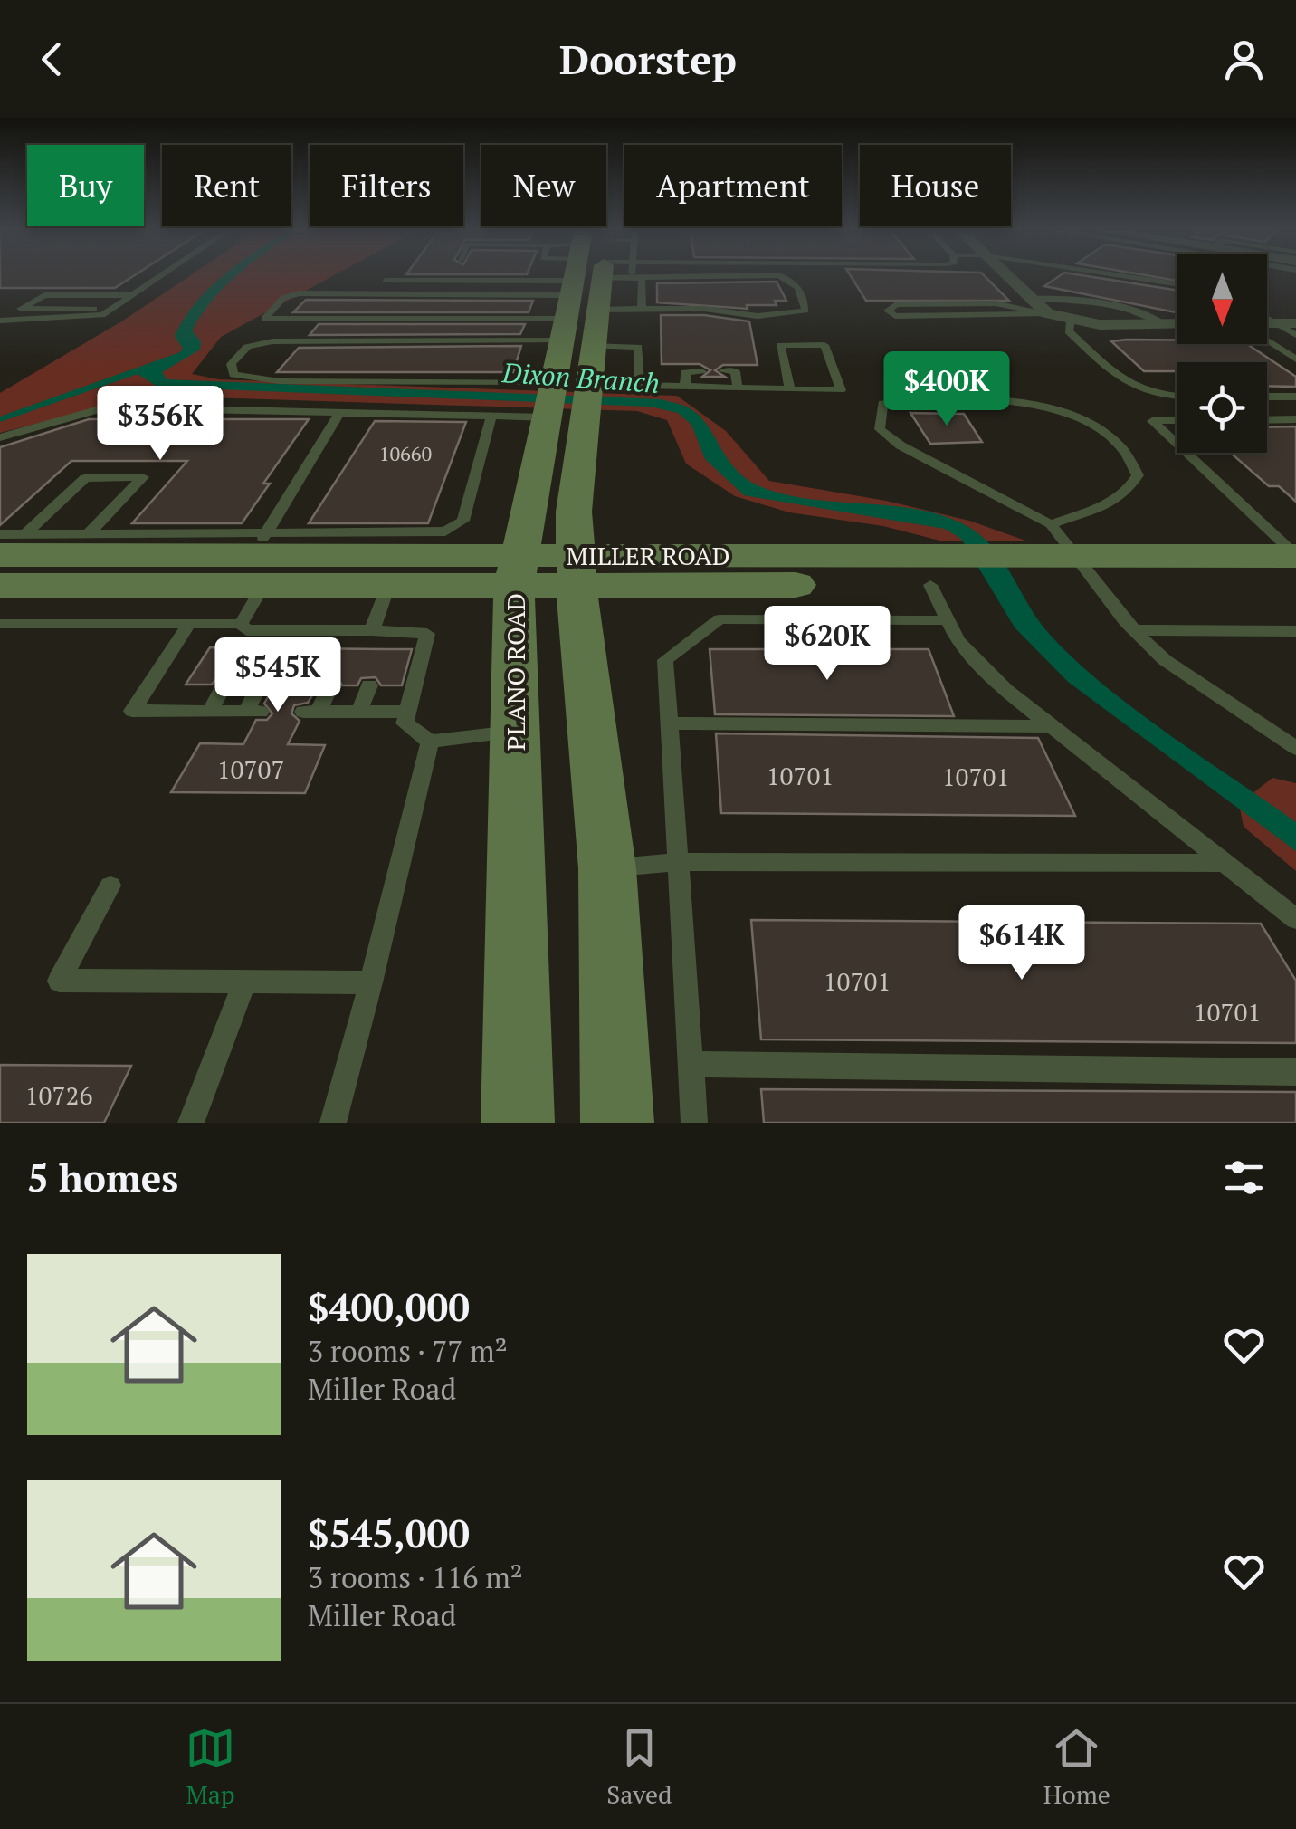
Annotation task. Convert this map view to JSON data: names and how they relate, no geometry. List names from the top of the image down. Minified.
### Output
{"streets":{"main road":["MILLER ROAD","PLANO ROAD"]},"crossings":[["MILLER ROAD","PLANO ROAD"]],"water":["Dixon Branch"],"house_numbers":["10660","10707","10701","10701","10701","10701","10726"],"north":"bottom","page":{"header":"Doorstep","chip":["Buy","Rent","Filters","New","Apartment","House"],"price":["$400K","$356K","$620K","$545K","$614K"],"heading":"5 homes","list":[{"name":"$400,000","note":"3 rooms · 77 m² · Miller Road"},{"name":"$545,000","note":"3 rooms · 116 m² · Miller Road"}],"tabs":["Map","Saved","Home"]}}
